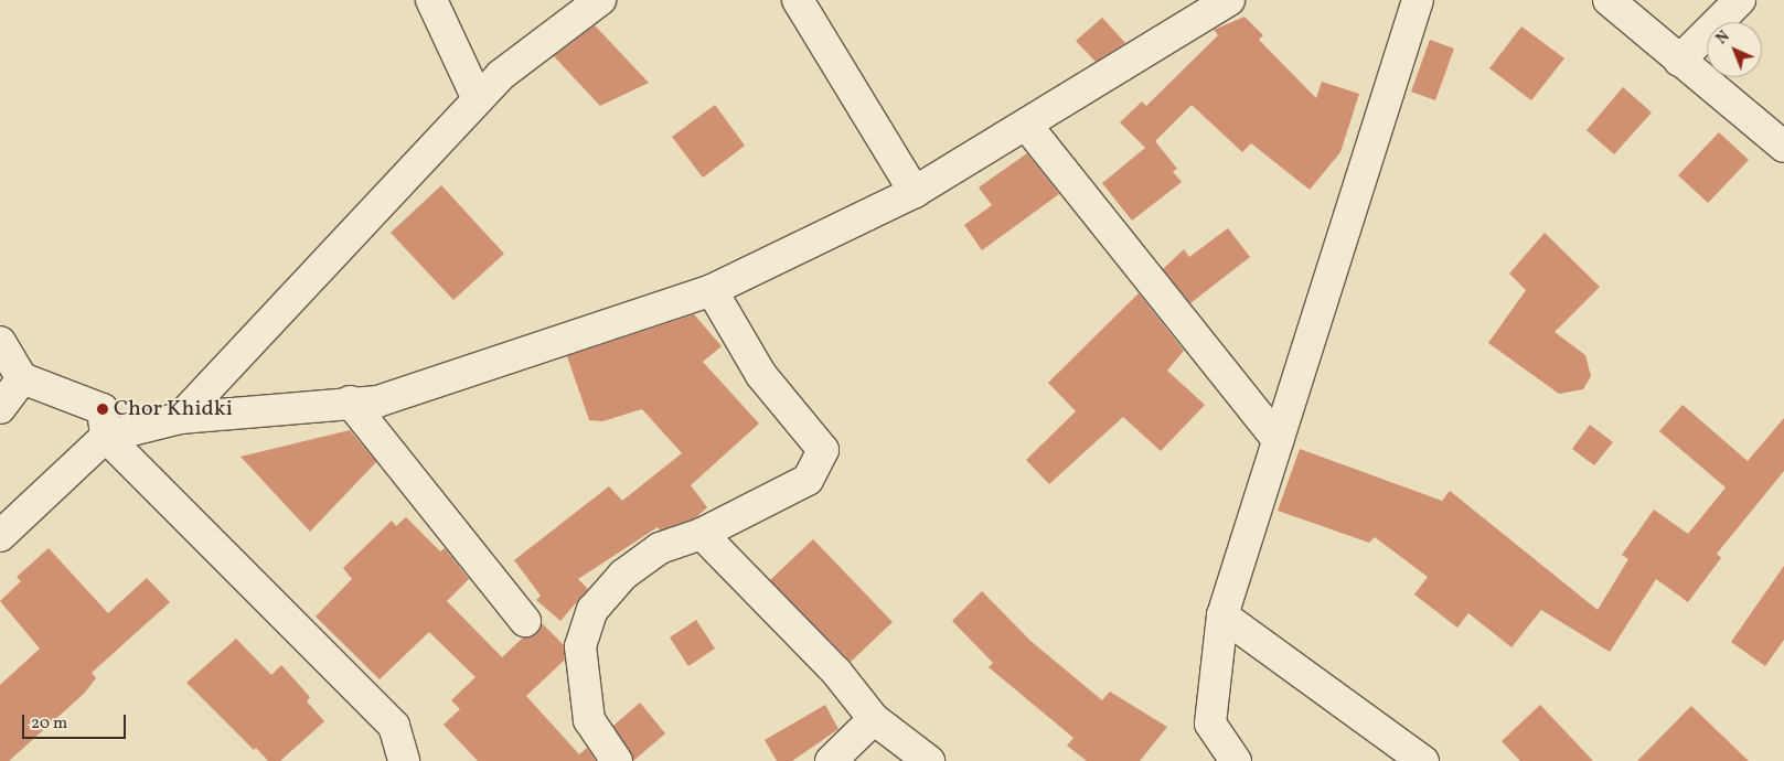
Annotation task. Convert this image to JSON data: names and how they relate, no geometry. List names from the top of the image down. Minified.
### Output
{"places":["Chor Khidki"],"scale_bar":"20 m","north":"top left"}
